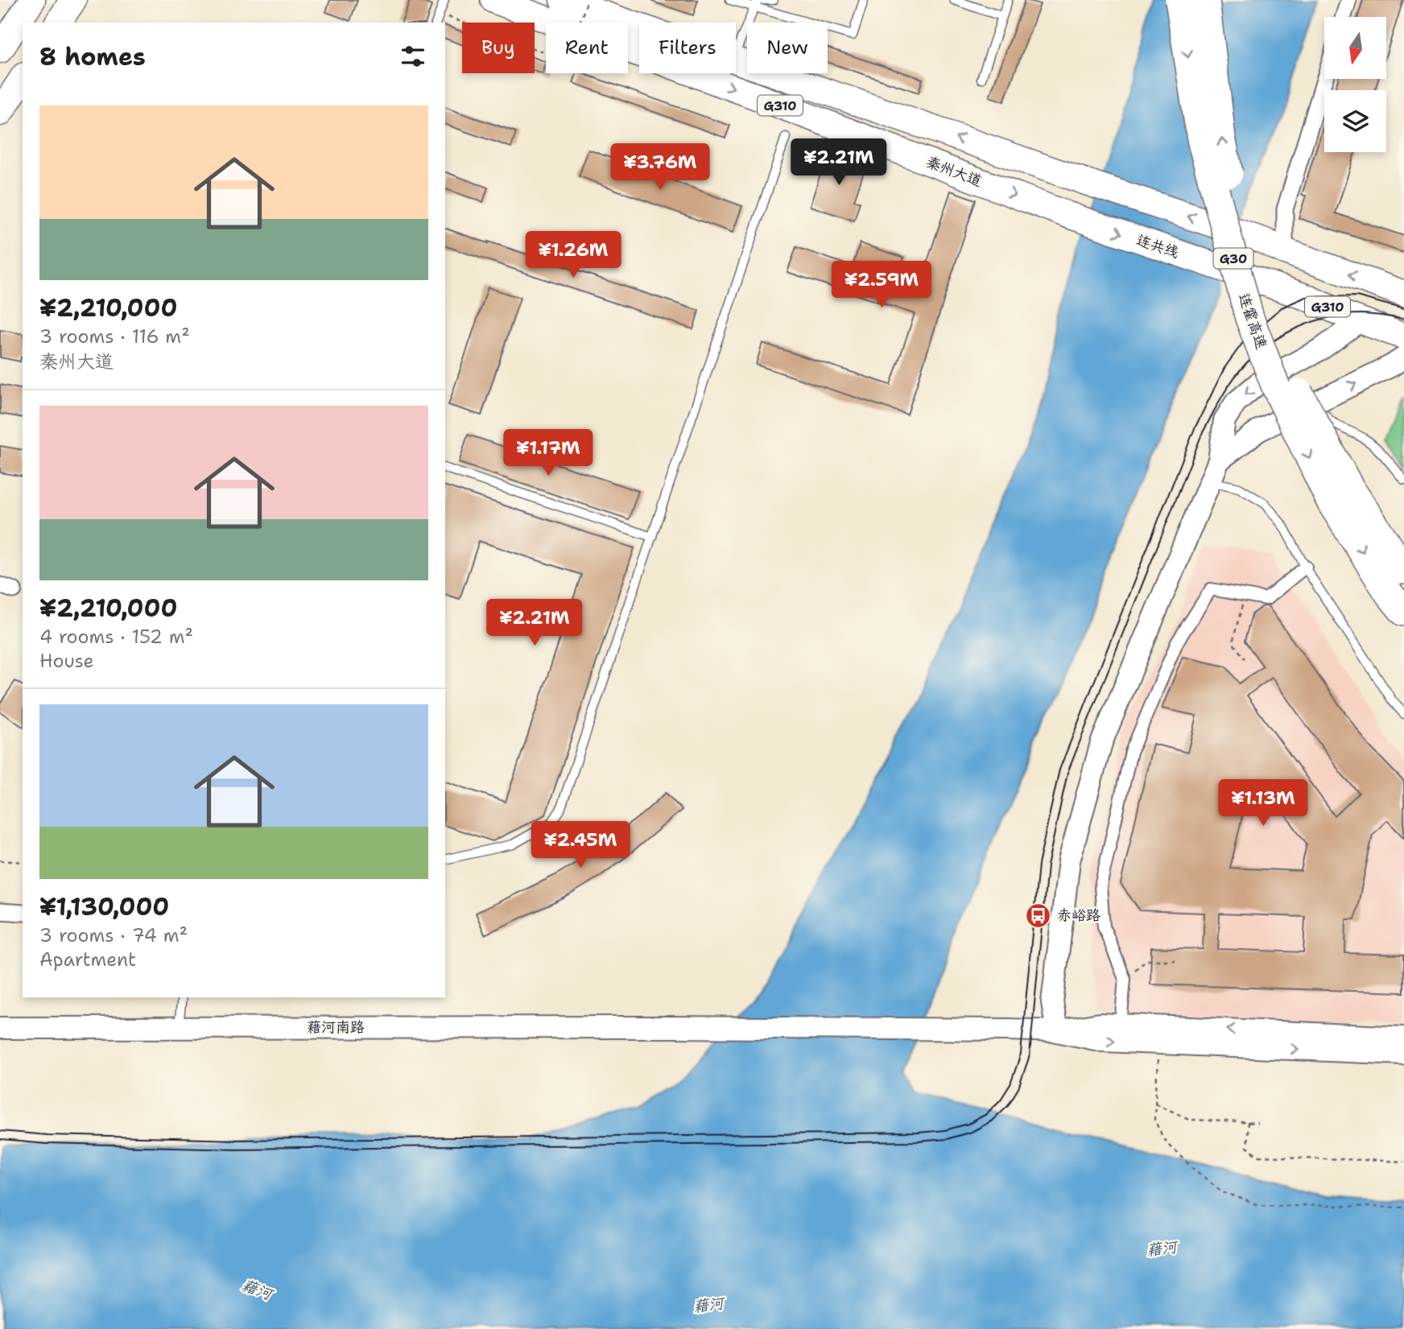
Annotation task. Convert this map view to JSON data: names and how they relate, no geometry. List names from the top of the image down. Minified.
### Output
{"streets":{"highway":["G310","秦州大道","连共线","G30","连霍高速"],"main road":["藉河南路"]},"crossings":[["G310","连共线"],["秦州大道","连共线"]],"water":["藉河"],"places":{"bus stop":["赤峪路"]},"north":"bottom","page":{"chip":["Buy","Rent","Filters","New"],"heading":"8 homes","list":[{"name":"¥2,210,000","note":"3 rooms · 116 m² · 秦州大道"},{"name":"¥2,210,000","note":"4 rooms · 152 m² · House"},{"name":"¥1,130,000","note":"3 rooms · 74 m² · Apartment"}],"price":["¥2.21M","¥3.76M","¥1.26M","¥2.59M","¥1.17M","¥2.21M","¥1.13M","¥2.45M"]}}
